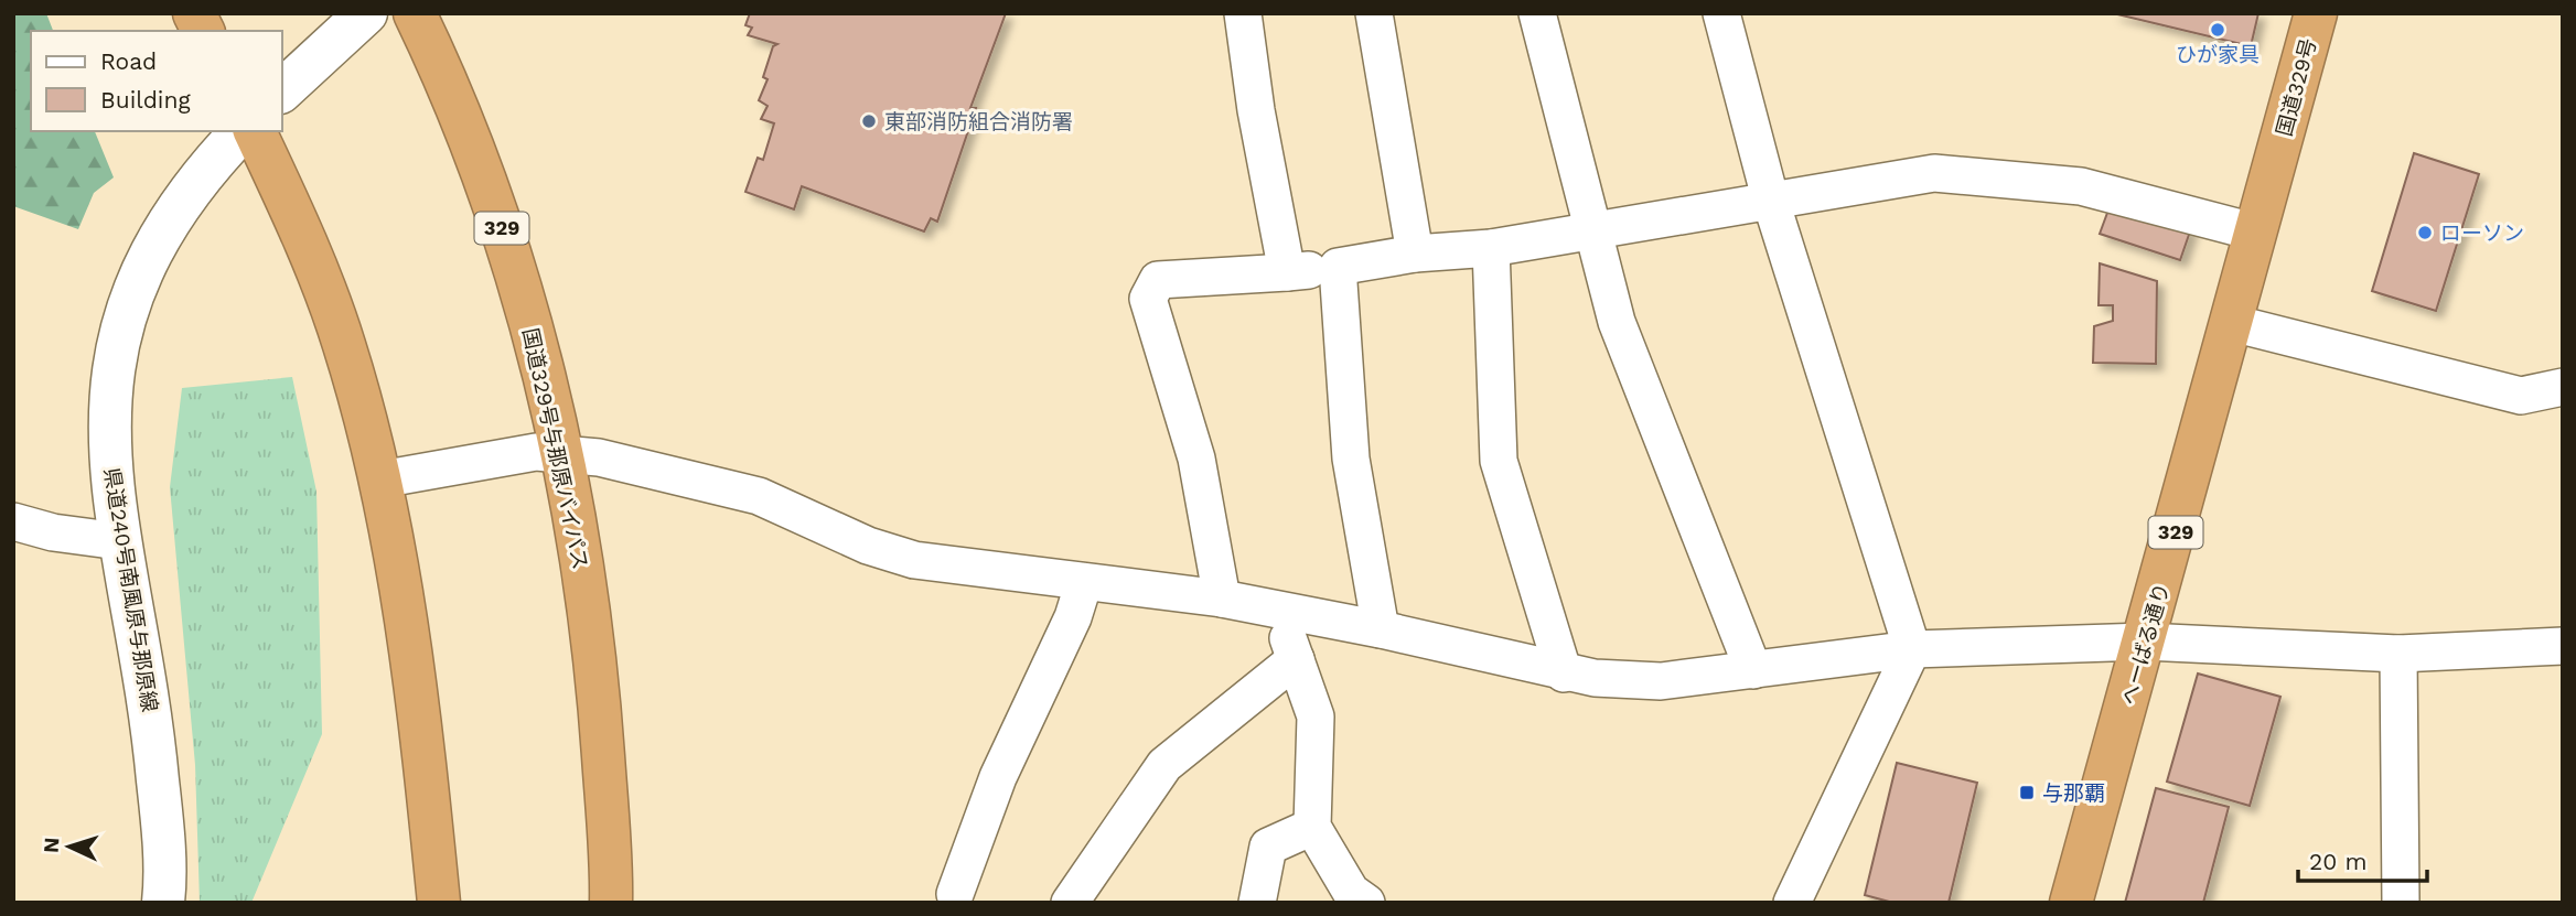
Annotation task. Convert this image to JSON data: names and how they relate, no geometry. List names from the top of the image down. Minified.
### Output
{"streets":{"highway":["国道329号","329","国道329号与那原バイパス","へーばる通り"],"main road":["県道240号南風原与那原線"]},"crossings":[["国道329号","へーばる通り"]],"places":{"other":["ひが家具","東部消防組合消防署","ローソン"],"transit":["与那覇"]},"legend":["Road","Building"],"scale_bar":"20 m","north":"left"}
